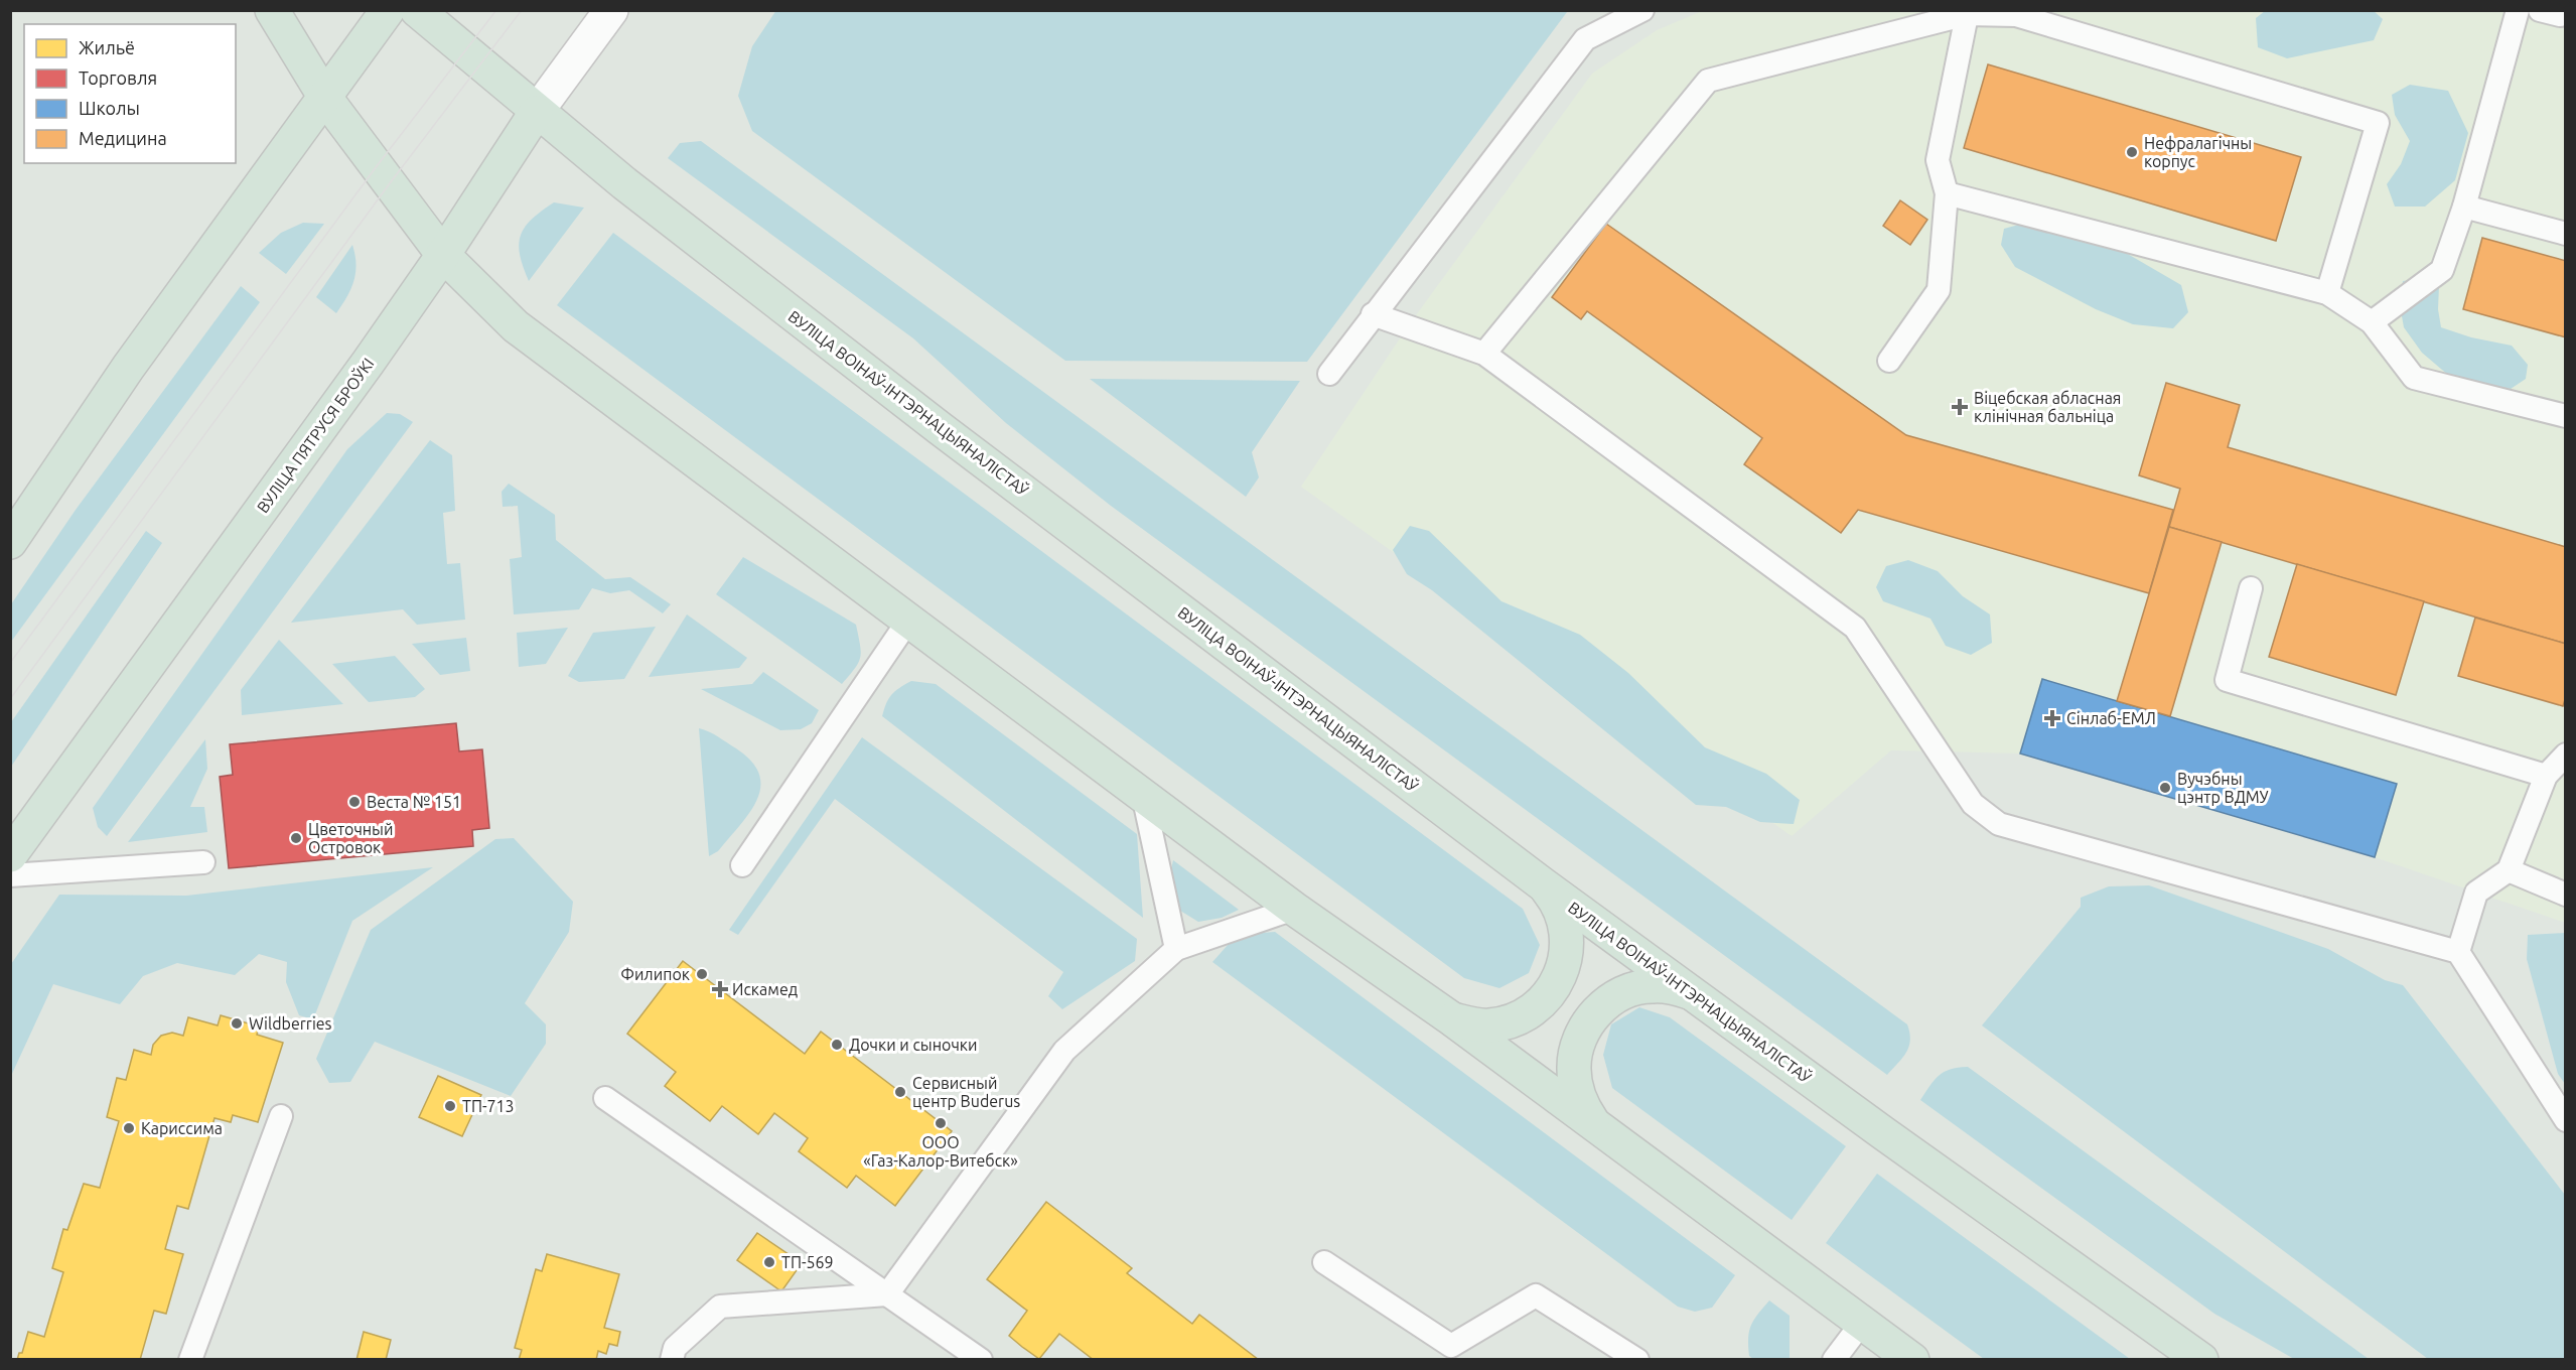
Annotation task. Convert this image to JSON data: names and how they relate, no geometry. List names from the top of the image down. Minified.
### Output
{"streets":{"main road":["ВУЛІЦА ВОІНАЎ-ІНТЭРНАЦЫЯНАЛІСТАЎ","ВУЛІЦА ПЯТРУСЯ БРОЎКІ"]},"crossings":[["ВУЛІЦА ВОІНАЎ-ІНТЭРНАЦЫЯНАЛІСТАЎ","ВУЛІЦА ПЯТРУСЯ БРОЎКІ"]],"places":{"other":["Нефралагічны корпус","Вучэбны цэнтр ВДМУ","Веста № 151","Цветочный Островок","Филипок","Wildberries","Дочки и сыночки","Сервисный центр Buderus","ТП-713","ООО «Газ-Калор-Витебск»","Кариссима","ТП-569"],"health":["Віцебская абласная клінічная бальніца","Сінлаб-ЕМЛ","Искамед"]},"legend":["Жильё","Торговля","Школы","Медицина"]}
